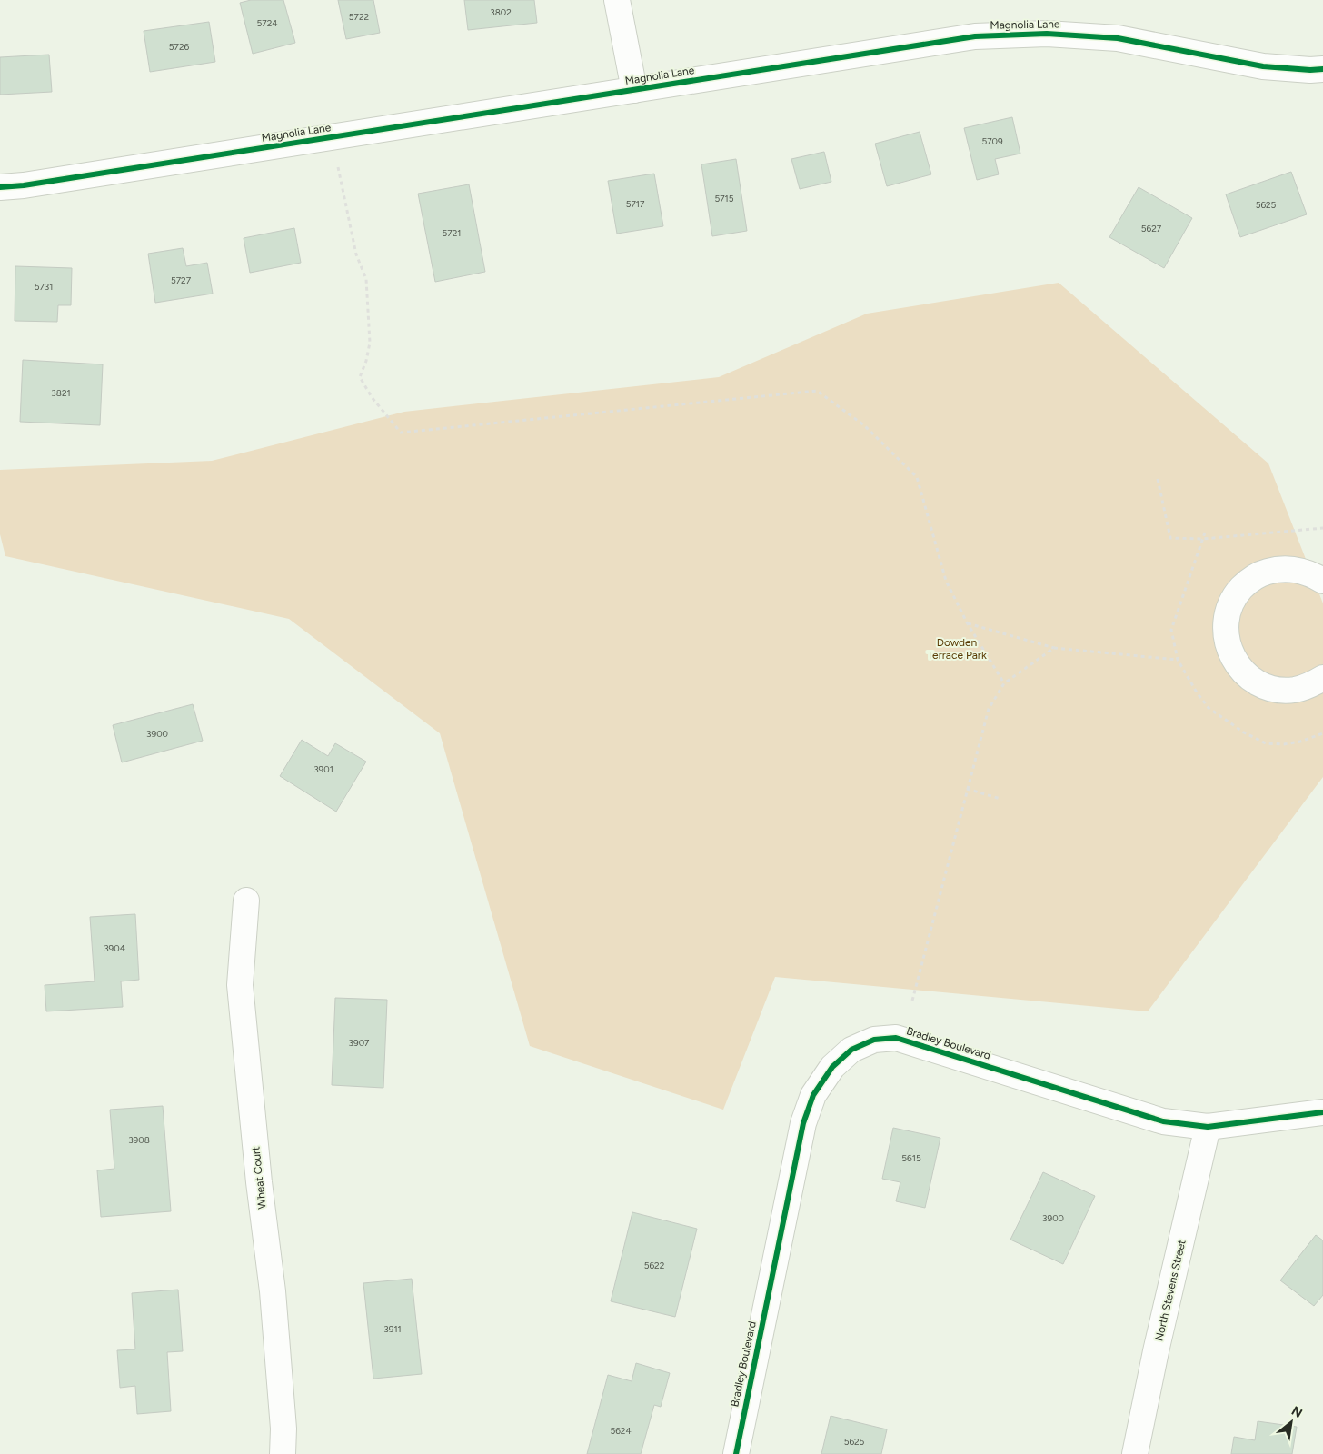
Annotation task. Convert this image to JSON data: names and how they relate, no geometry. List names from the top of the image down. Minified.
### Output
{"streets":{"street":["Magnolia Lane","Bradley Boulevard","Wheat Court","North Stevens Street"]},"crossings":[["Bradley Boulevard","North Stevens Street"]],"parks":["Dowden Terrace Park"],"house_numbers":["3802","5722","5724","5726","5709","5715","5717","5625","5627","5721","5727","5731","3821","3900","3901","3904","3907","3908","5615","3900","5622","3911","5624","5625"],"north":"top right"}
